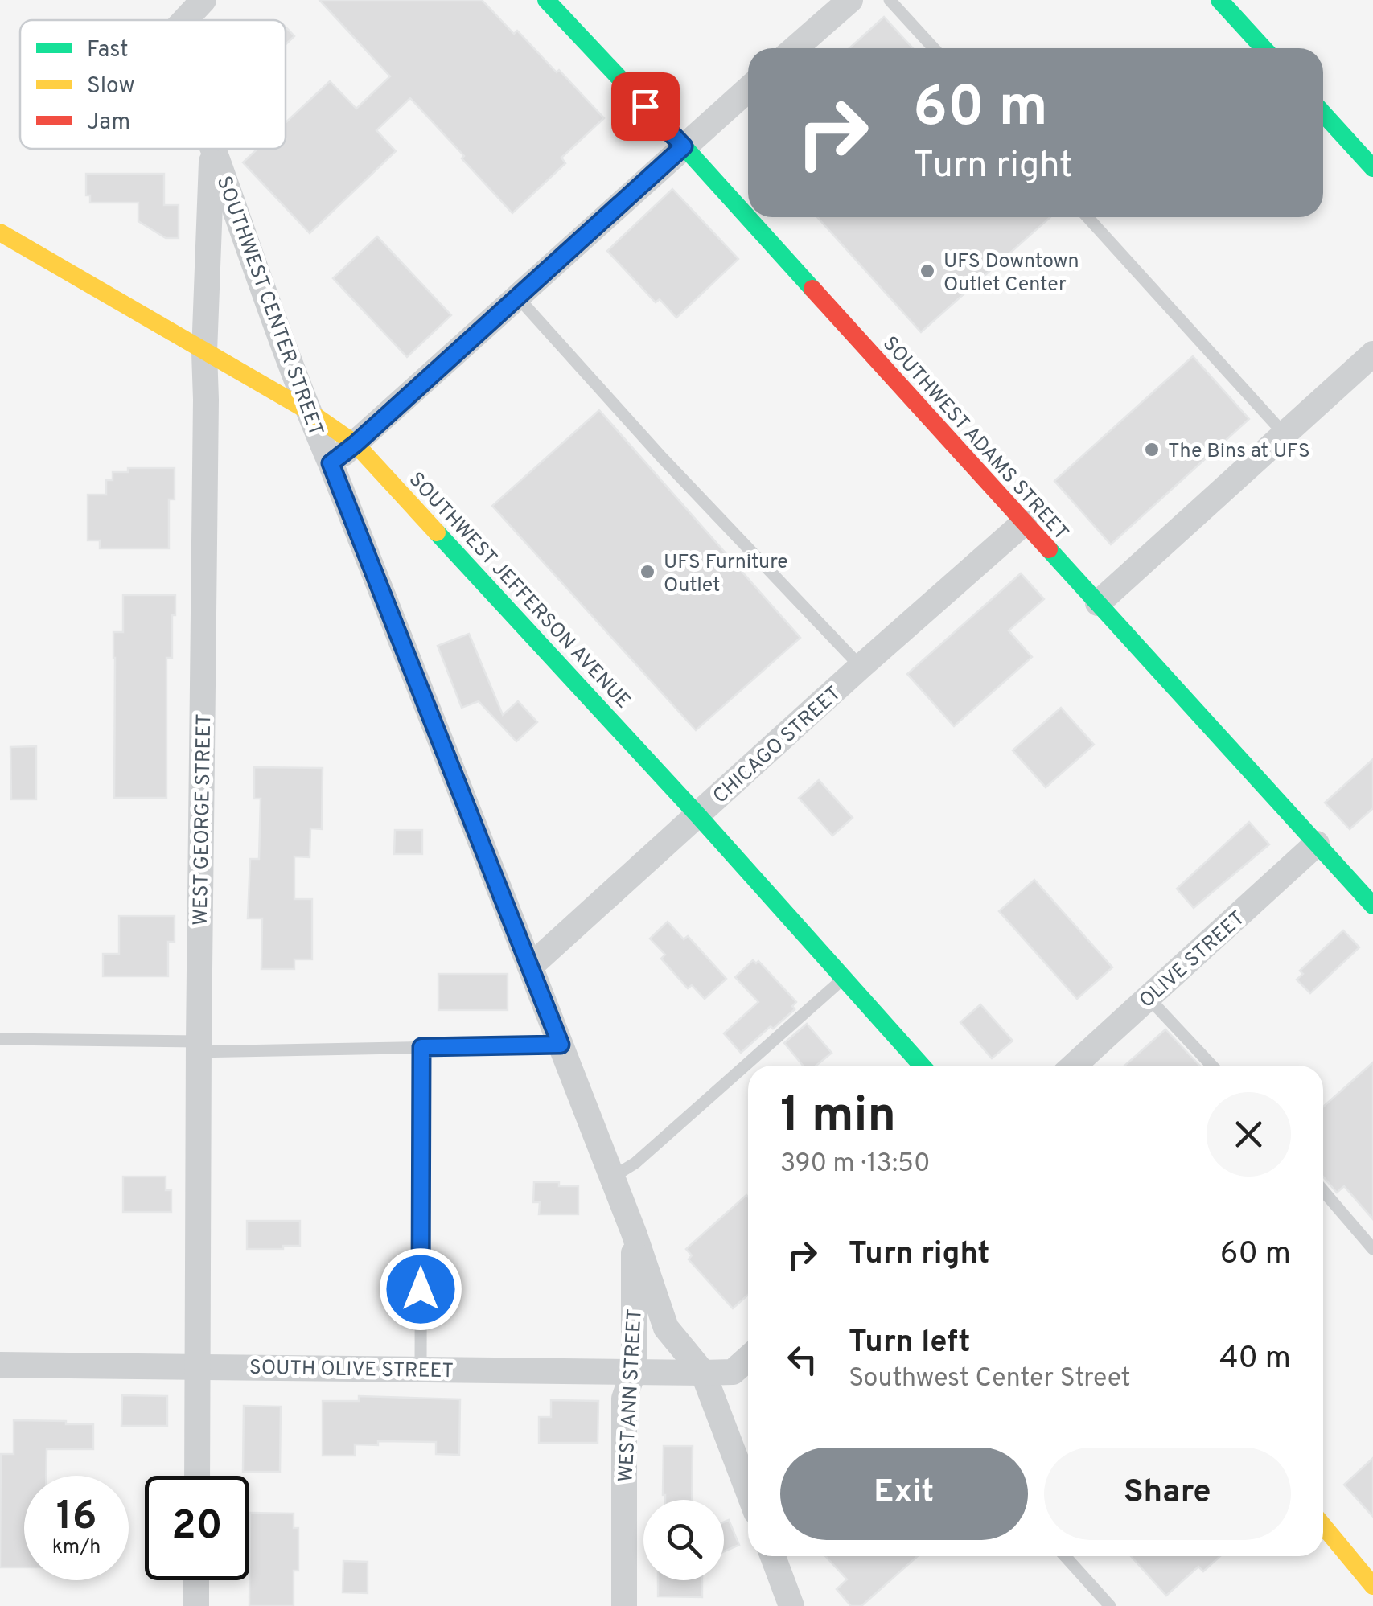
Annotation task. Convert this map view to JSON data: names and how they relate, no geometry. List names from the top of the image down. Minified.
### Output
{"streets":{"main road":["SOUTHWEST ADAMS STREET","SOUTHWEST JEFFERSON AVENUE"],"street":["SOUTHWEST CENTER STREET","CHICAGO STREET","WEST GEORGE STREET","OLIVE STREET","SOUTH OLIVE STREET","WEST ANN STREET"]},"crossings":[["SOUTHWEST CENTER STREET","SOUTHWEST JEFFERSON AVENUE"],["SOUTHWEST CENTER STREET","CHICAGO STREET"],["SOUTHWEST CENTER STREET","SOUTH OLIVE STREET"],["SOUTHWEST CENTER STREET","WEST ANN STREET"],["SOUTHWEST ADAMS STREET","CHICAGO STREET"],["SOUTHWEST ADAMS STREET","OLIVE STREET"],["SOUTHWEST JEFFERSON AVENUE","CHICAGO STREET"],["SOUTHWEST JEFFERSON AVENUE","WEST GEORGE STREET"],["WEST GEORGE STREET","SOUTH OLIVE STREET"],["SOUTH OLIVE STREET","WEST ANN STREET"]],"places":["UFS Downtown Outlet Center","The Bins at UFS","UFS Furniture Outlet"],"legend":["Fast","Slow","Jam"],"page":{"turn":["60 m","Turn right"],"heading":["1 min","390 m · 13:50"],"list":[{"name":"Turn right","value":"60 m"},{"name":"Turn left","note":"Southwest Center Street","value":"40 m"}],"buttons":["Exit","Share"],"speed":"16 km/h","limit":"20"}}
